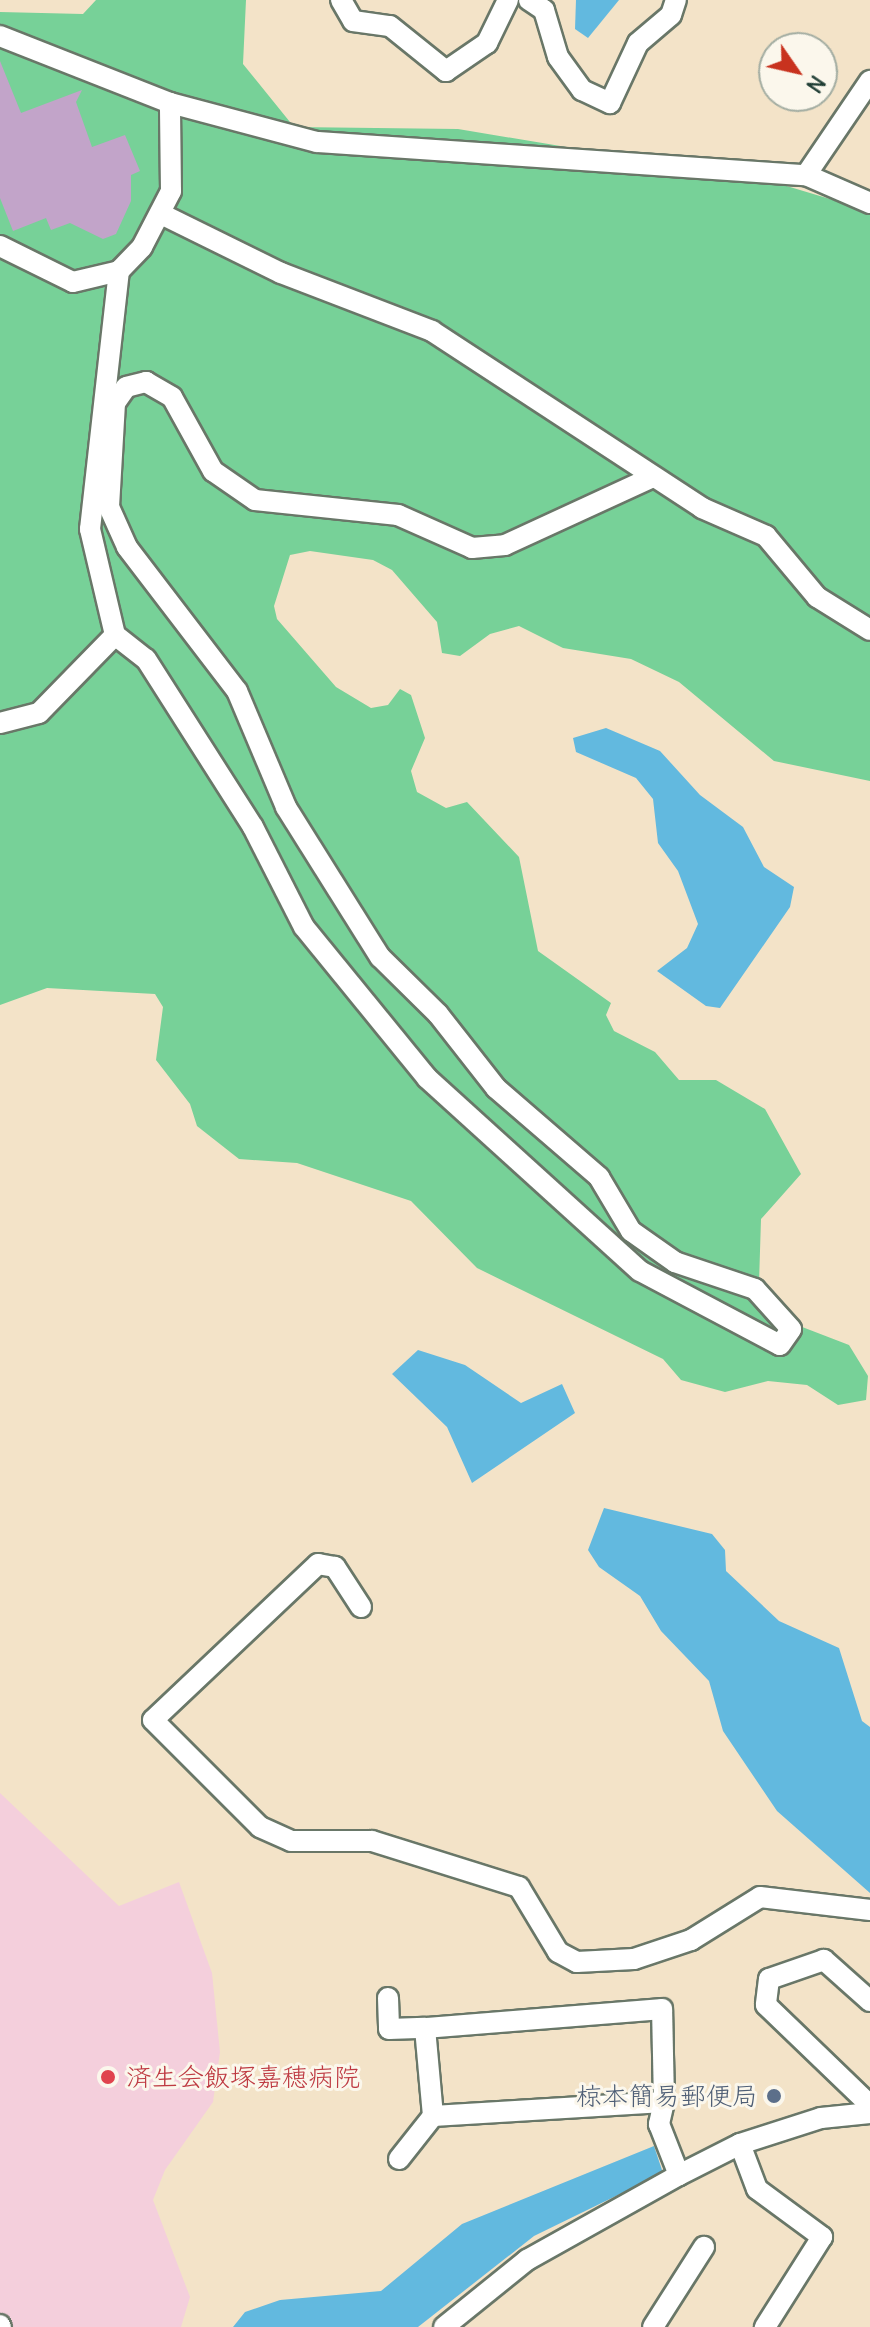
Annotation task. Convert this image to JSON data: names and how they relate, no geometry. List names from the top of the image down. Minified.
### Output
{"places":["済生会飯塚嘉穂病院","椋本簡易郵便局"],"north":"bottom right"}
